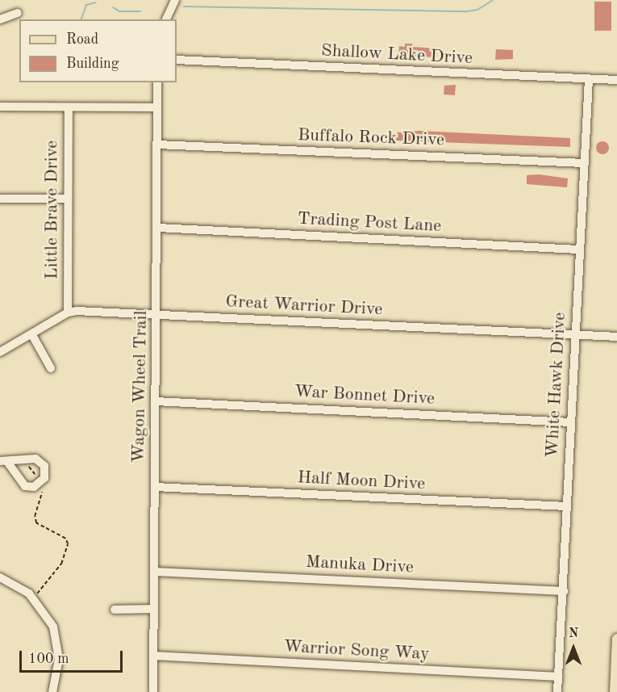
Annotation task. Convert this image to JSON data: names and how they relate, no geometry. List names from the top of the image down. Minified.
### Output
{"streets":{"street":["Shallow Lake Drive","Buffalo Rock Drive","Little Brave Drive","Trading Post Lane","Great Warrior Drive","White Hawk Drive","Wagon Wheel Trail","War Bonnet Drive","Half Moon Drive","Manuka Drive","Warrior Song Way"]},"crossings":[["Shallow Lake Drive","White Hawk Drive"],["Buffalo Rock Drive","White Hawk Drive"],["Buffalo Rock Drive","Wagon Wheel Trail"],["Little Brave Drive","Great Warrior Drive"],["Trading Post Lane","White Hawk Drive"],["Trading Post Lane","Wagon Wheel Trail"],["Great Warrior Drive","White Hawk Drive"],["Great Warrior Drive","Wagon Wheel Trail"],["White Hawk Drive","War Bonnet Drive"],["White Hawk Drive","Half Moon Drive"],["White Hawk Drive","Manuka Drive"],["White Hawk Drive","Warrior Song Way"],["Wagon Wheel Trail","War Bonnet Drive"],["Wagon Wheel Trail","Half Moon Drive"],["Wagon Wheel Trail","Manuka Drive"],["Wagon Wheel Trail","Warrior Song Way"]],"legend":["Road","Building"],"scale_bar":"100 m","north":"top"}
